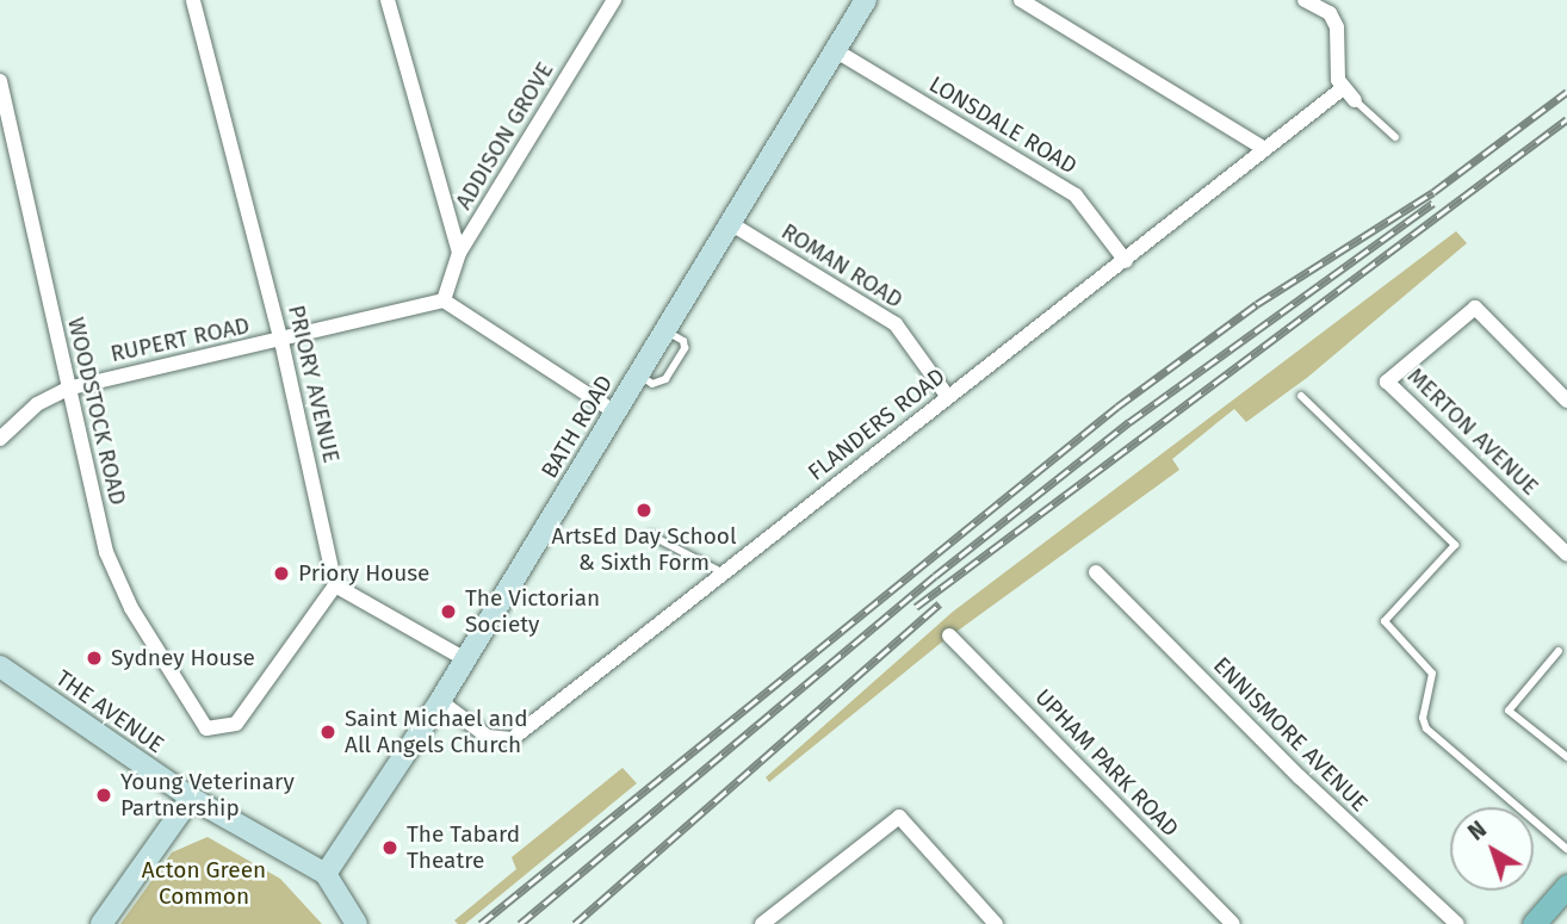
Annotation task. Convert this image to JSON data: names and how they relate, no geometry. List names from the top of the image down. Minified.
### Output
{"streets":{"main road":["BATH ROAD","THE AVENUE"],"street":["LONSDALE ROAD","ADDISON GROVE","ROMAN ROAD","RUPERT ROAD","PRIORY AVENUE","WOODSTOCK ROAD","FLANDERS ROAD","MERTON AVENUE","ENNISMORE AVENUE","UPHAM PARK ROAD"]},"crossings":[["LONSDALE ROAD","FLANDERS ROAD"],["LONSDALE ROAD","BATH ROAD"],["ADDISON GROVE","RUPERT ROAD"],["ROMAN ROAD","FLANDERS ROAD"],["ROMAN ROAD","BATH ROAD"],["RUPERT ROAD","PRIORY AVENUE"],["RUPERT ROAD","WOODSTOCK ROAD"],["PRIORY AVENUE","WOODSTOCK ROAD"],["FLANDERS ROAD","BATH ROAD"],["BATH ROAD","THE AVENUE"]],"parks":["Acton Green Common"],"places":["ArtsEd Day School & Sixth Form","Priory House","The Victorian Society","Sydney House","Saint Michael and All Angels Church","Young Veterinary Partnership","The Tabard Theatre"],"north":"top left"}
